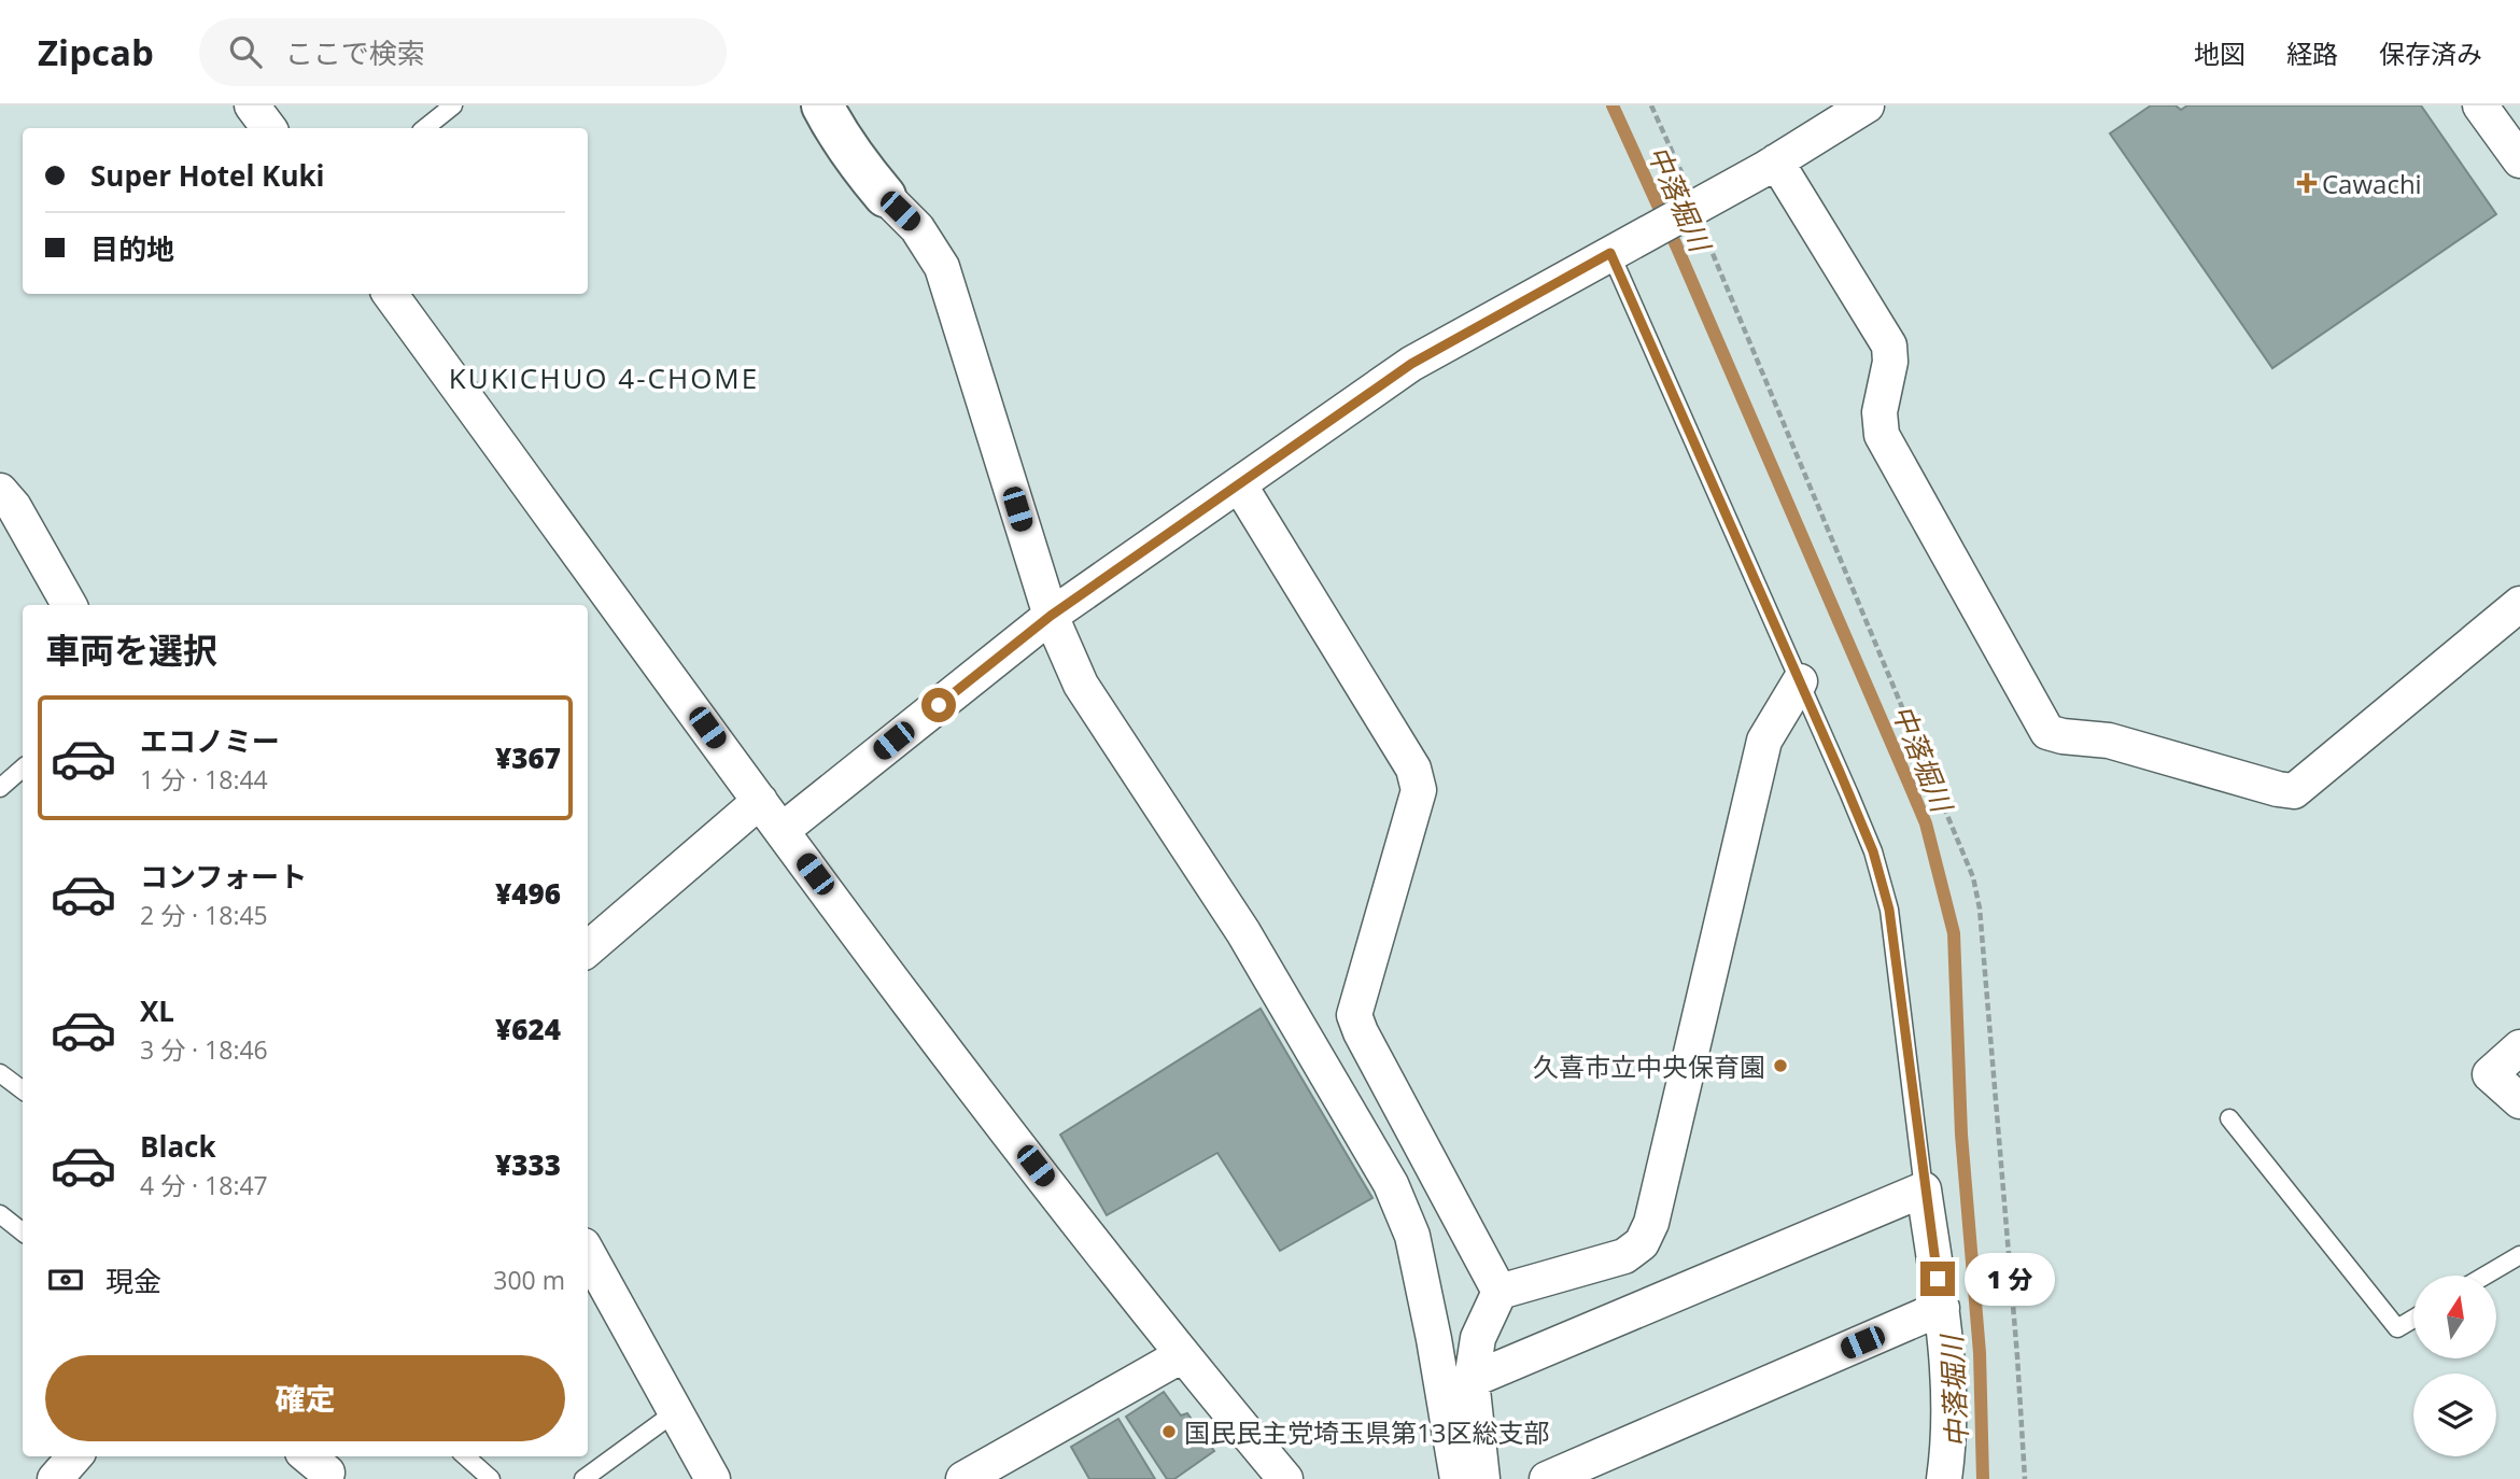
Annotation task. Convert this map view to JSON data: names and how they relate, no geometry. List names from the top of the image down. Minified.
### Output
{"districts":["KUKICHUO 4-CHOME"],"water":["中落堀川"],"places":{"health":["Cawachi"],"other":["久喜市立中央保育園","国民民主党埼玉県第13区総支部"]},"north":"top","page":{"header":"Zipcab","search":"ここで検索","nav":["地図","経路","保存済み"],"banner":["Super Hotel Kuki","目的地"],"heading":"車両を選択","list":[{"name":"エコノミー","note":"1 分 · 18:44","value":"¥367"},{"name":"コンフォート","note":"2 分 · 18:45","value":"¥496"},{"name":"XL","note":"3 分 · 18:46","value":"¥624"},{"name":"Black","note":"4 分 · 18:47","value":"¥333"}],"pay":["現金","300 m"],"bubble":"1 分","buttons":"確定"}}
